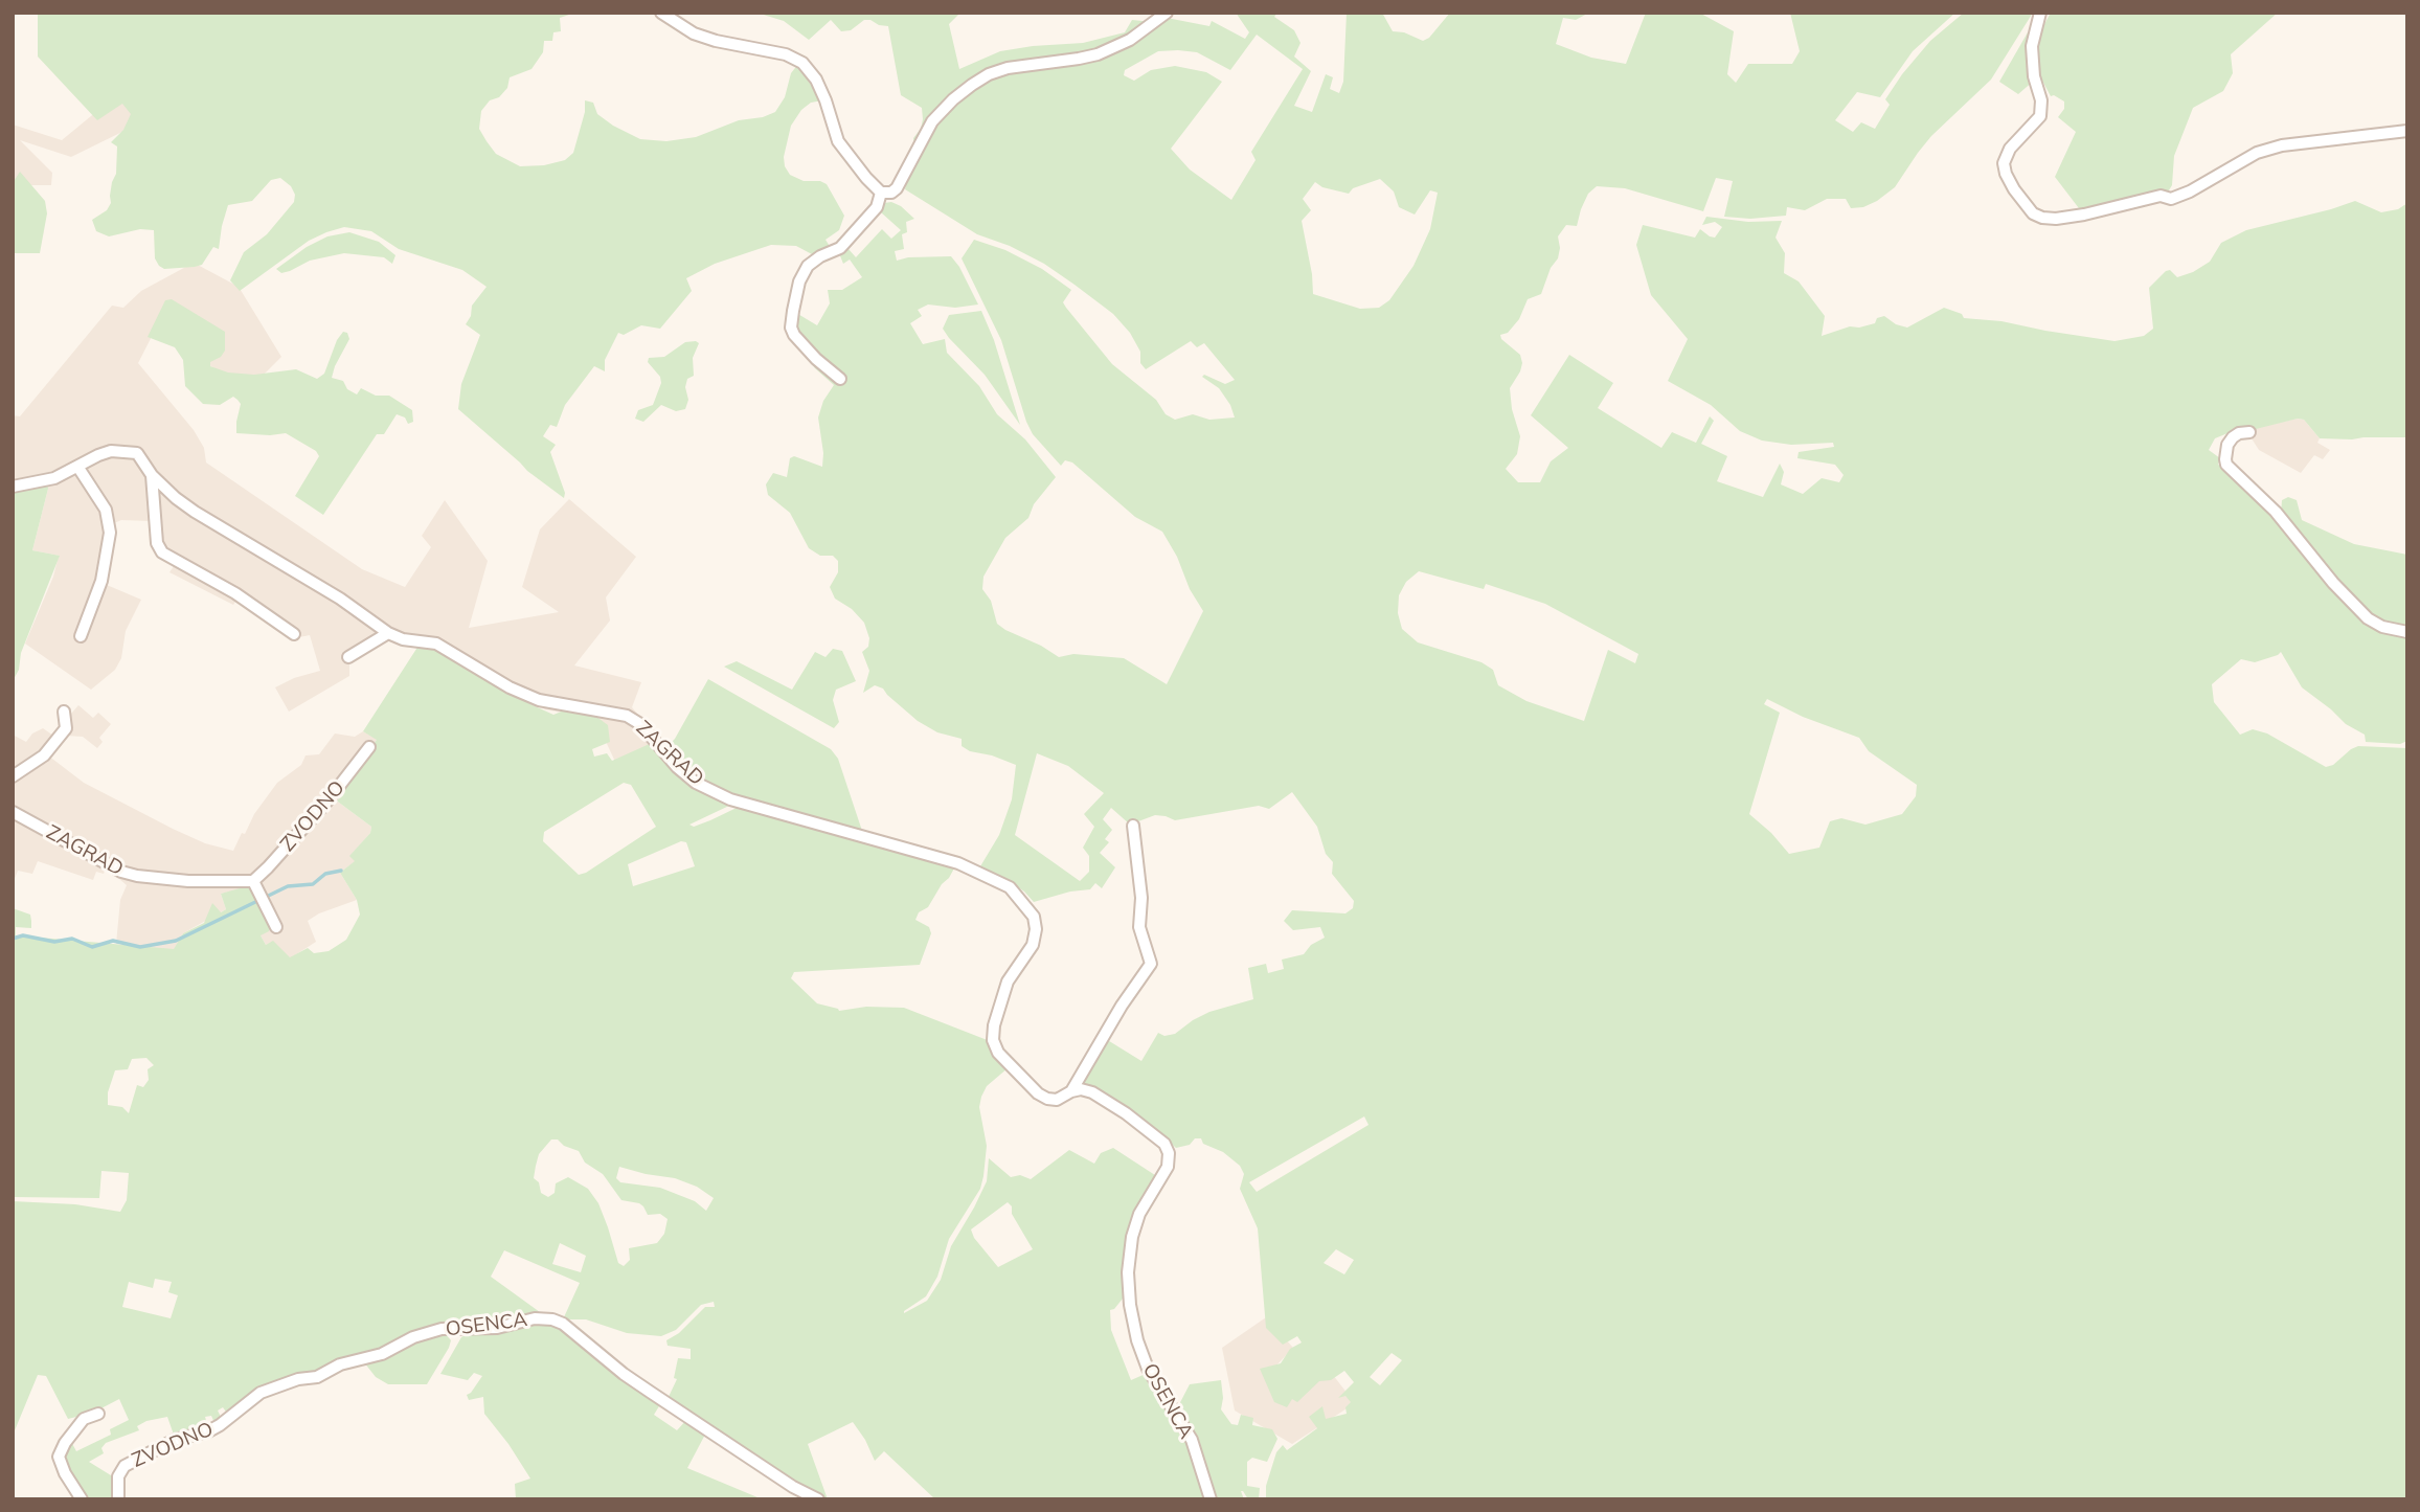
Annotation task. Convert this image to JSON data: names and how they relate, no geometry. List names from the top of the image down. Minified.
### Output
{"streets":{"street":["ZAGRAD","ZVODNO","OSENCA"]},"crossings":[["ZAGRAD","ZVODNO"],["ZAGRAD","OSENCA"],["ZVODNO","OSENCA"]]}
